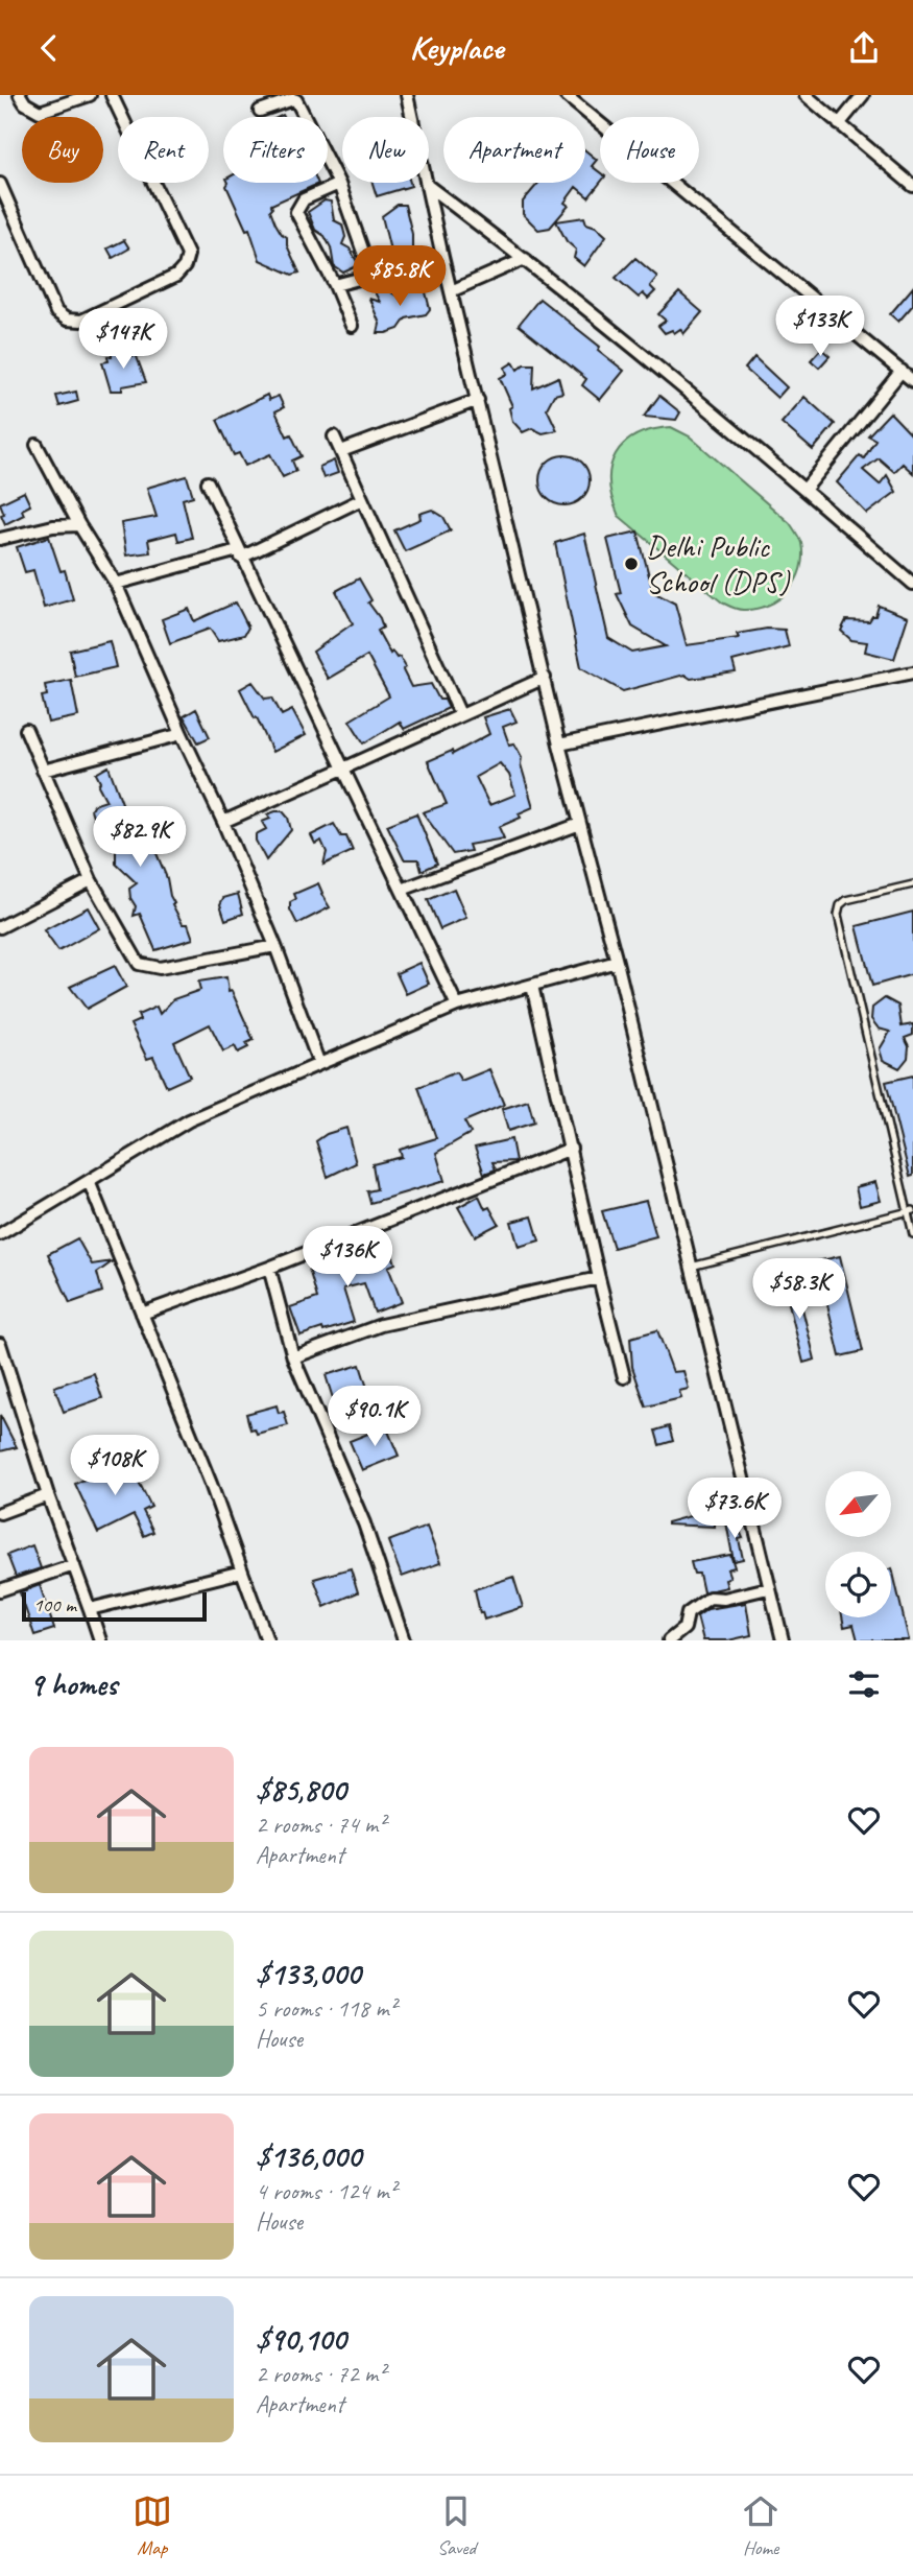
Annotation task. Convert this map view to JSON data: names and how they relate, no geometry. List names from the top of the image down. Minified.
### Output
{"places":["Delhi Public School (DPS)"],"scale_bar":"100 m","north":"bottom left","page":{"header":"Keyplace","chip":["Buy","Rent","Filters","New","Apartment","House"],"price":["$85.8K","$133K","$147K","$82.9K","$136K","$58.3K","$90.1K","$108K","$73.6K"],"scale":"100 m","heading":"9 homes","list":[{"name":"$85,800","note":"2 rooms · 74 m² · Apartment"},{"name":"$133,000","note":"5 rooms · 118 m² · House"},{"name":"$136,000","note":"4 rooms · 124 m² · House"},{"name":"$90,100","note":"2 rooms · 72 m² · Apartment"}],"tabs":["Map","Saved","Home"]}}
